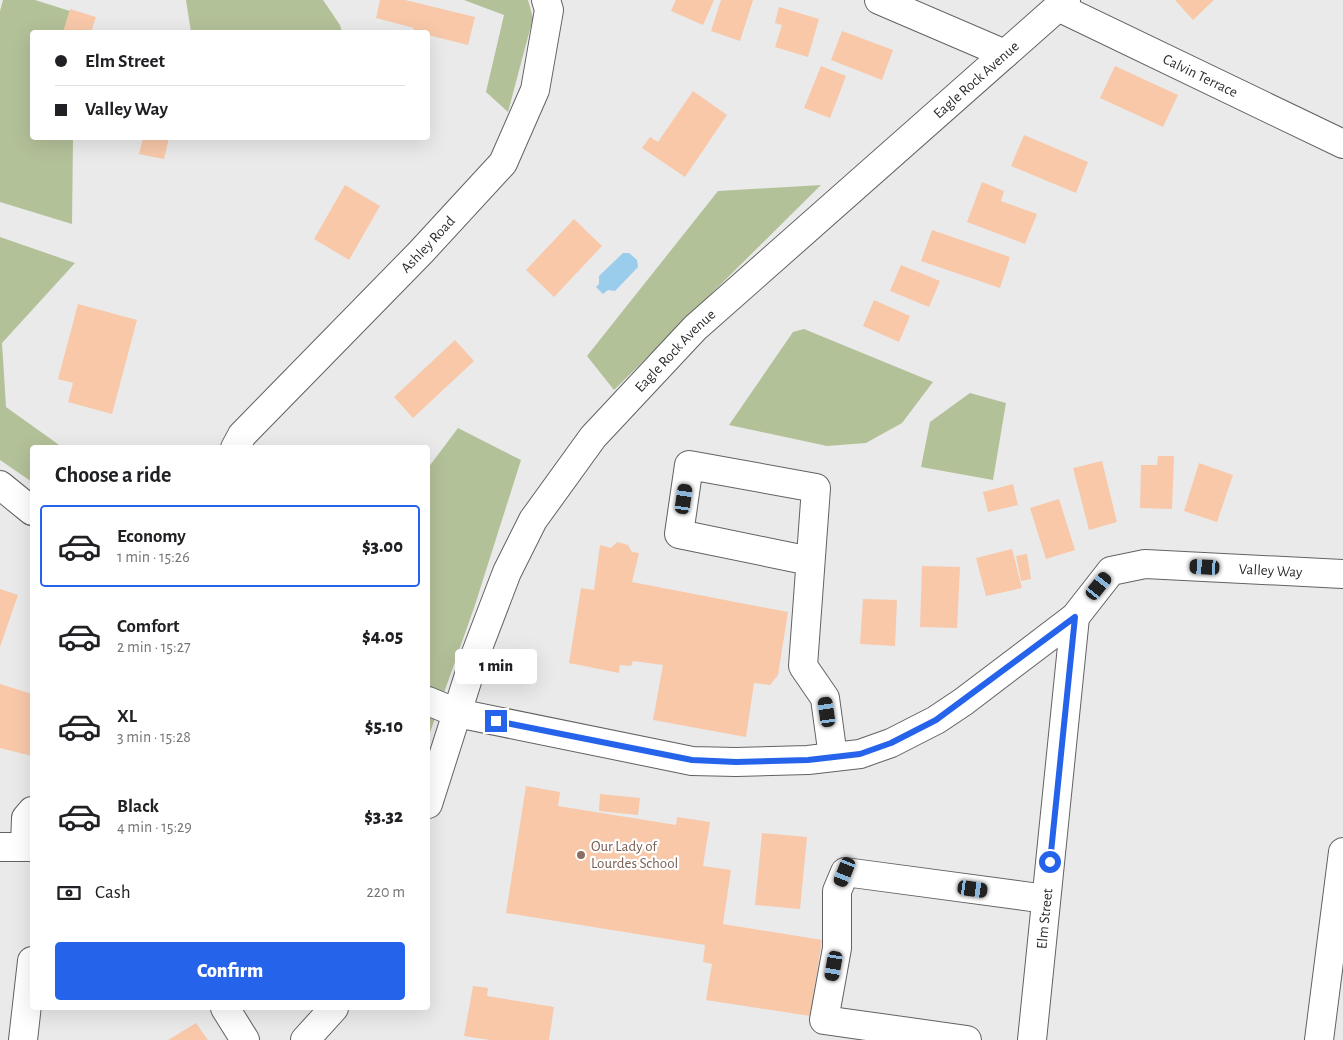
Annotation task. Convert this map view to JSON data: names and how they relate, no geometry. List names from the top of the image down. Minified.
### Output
{"streets":{"street":["Calvin Terrace","Eagle Rock Avenue","Ashley Road","Valley Way","Elm Street"]},"crossings":[["Calvin Terrace","Eagle Rock Avenue"],["Eagle Rock Avenue","Valley Way"],["Valley Way","Elm Street"]],"places":["Our Lady of Lourdes School"],"page":{"banner":["Elm Street","Valley Way"],"heading":"Choose a ride","list":[{"name":"Economy","note":"1 min · 15:26","value":"$3.00"},{"name":"Comfort","note":"2 min · 15:27","value":"$4.05"},{"name":"XL","note":"3 min · 15:28","value":"$5.10"},{"name":"Black","note":"4 min · 15:29","value":"$3.32"}],"bubble":"1 min","pay":["Cash","220 m"],"buttons":"Confirm"}}
